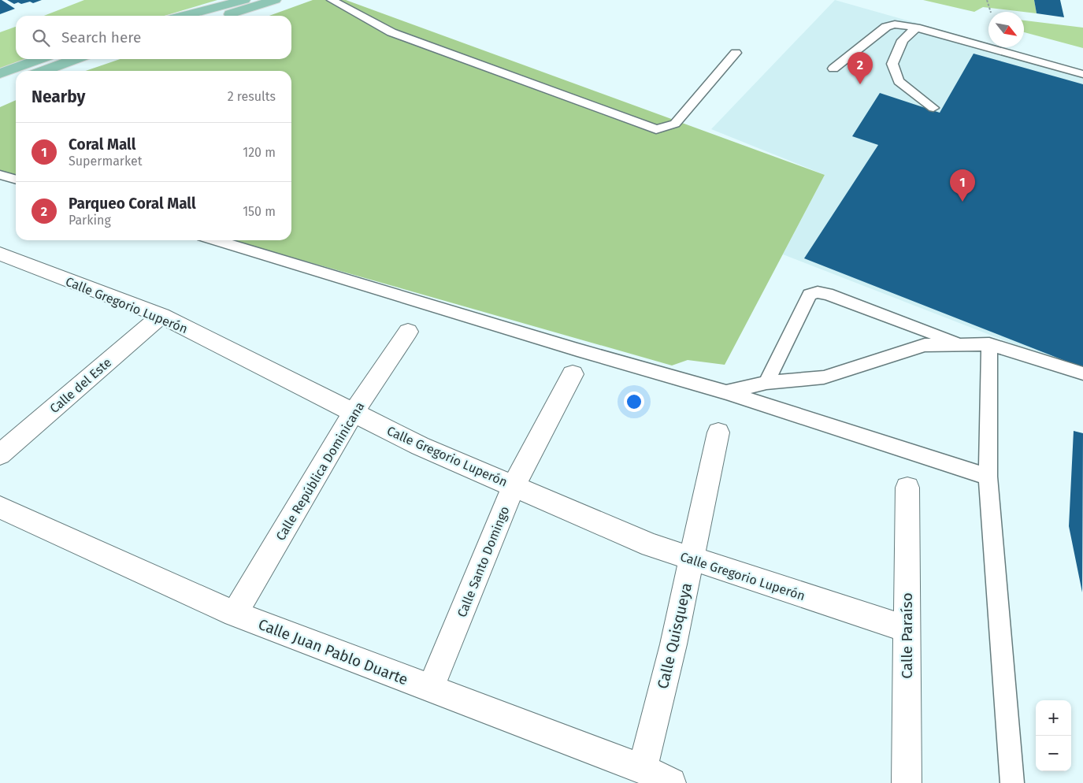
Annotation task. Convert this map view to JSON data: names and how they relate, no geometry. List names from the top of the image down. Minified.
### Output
{"streets":{"street":["Calle Gregorio Luperón","Calle del Este","Calle República Dominicana","Calle Santo Domingo","Calle Quisqueya","Calle Paraíso","Calle Juan Pablo Duarte"]},"crossings":[["Calle Gregorio Luperón","Calle del Este"],["Calle Gregorio Luperón","Calle República Dominicana"],["Calle Gregorio Luperón","Calle Santo Domingo"],["Calle Gregorio Luperón","Calle Quisqueya"],["Calle Gregorio Luperón","Calle Paraíso"],["Calle República Dominicana","Calle Juan Pablo Duarte"],["Calle Santo Domingo","Calle Juan Pablo Duarte"],["Calle Quisqueya","Calle Juan Pablo Duarte"]],"north":"bottom right","page":{"search":"Search here","pins":["2","1"],"heading":["Nearby","2 results"],"list":[{"mark":"1","name":"Coral Mall","note":"Supermarket","value":"120 m"},{"mark":"2","name":"Parqueo Coral Mall","note":"Parking","value":"150 m"}],"map_buttons":["+","−"]}}
